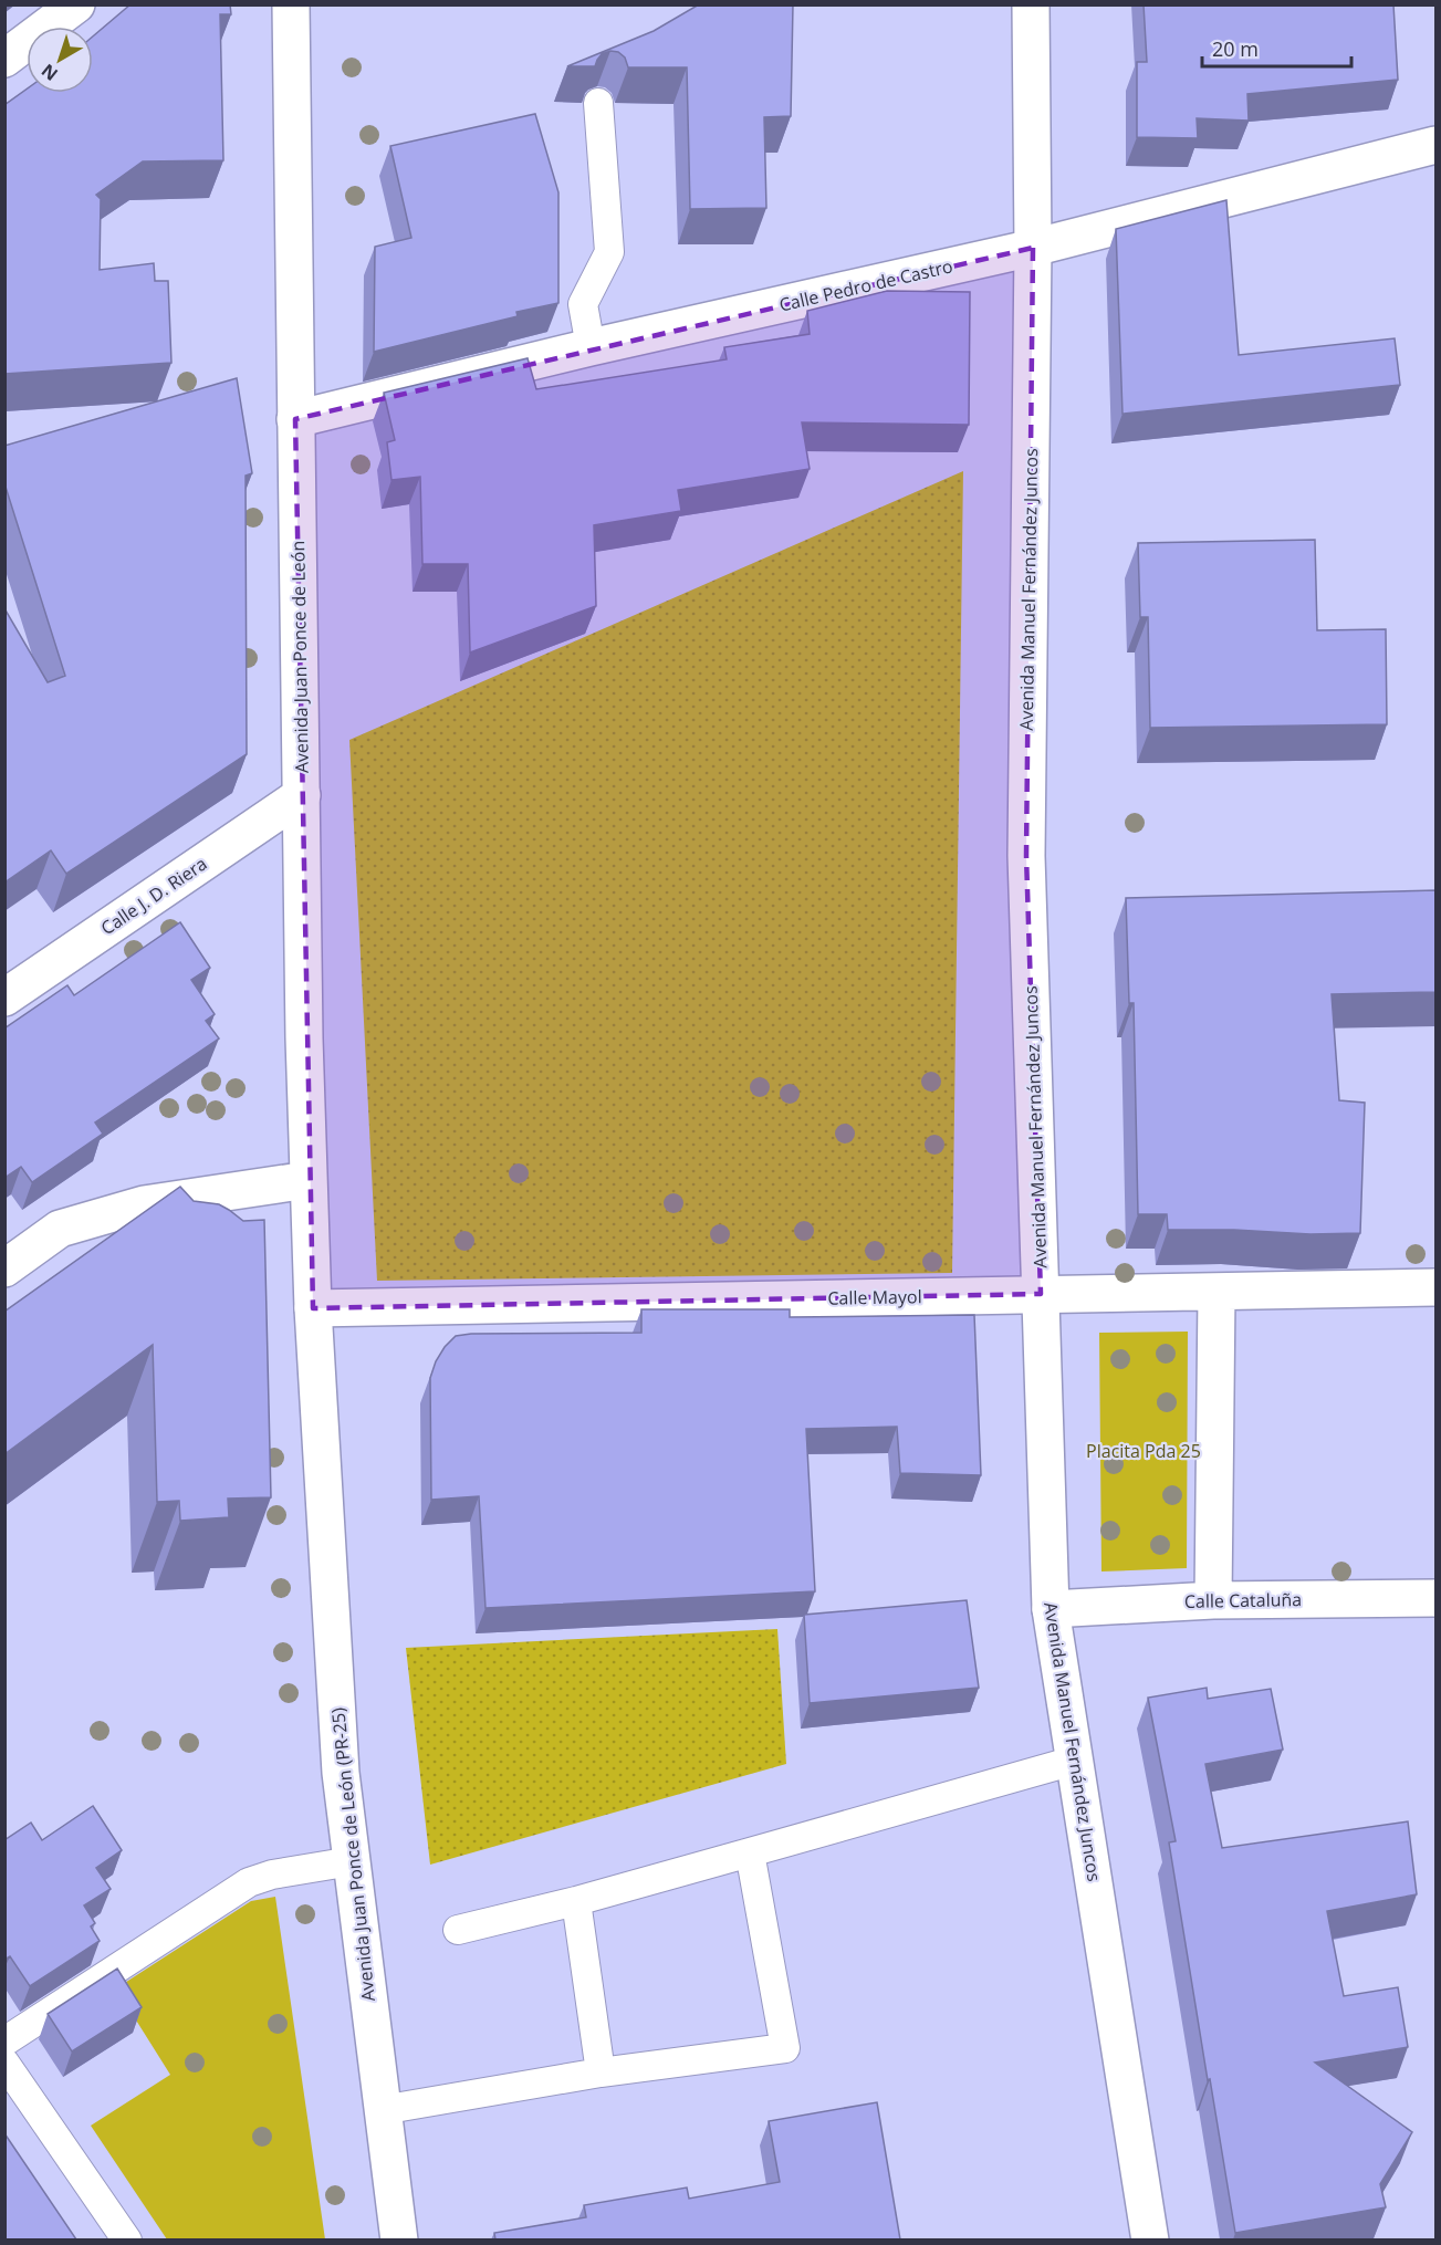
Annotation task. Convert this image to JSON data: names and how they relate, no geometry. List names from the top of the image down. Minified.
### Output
{"streets":{"main road":["Calle Pedro de Castro","Avenida Manuel Fernández Juncos","Avenida Juan Ponce de León","Calle J. D. Riera","Calle Mayol","Calle Cataluña","Avenida Juan Ponce de León (PR-25)"]},"crossings":[["Calle Pedro de Castro","Avenida Manuel Fernández Juncos"],["Calle Pedro de Castro","Avenida Juan Ponce de León"],["Avenida Manuel Fernández Juncos","Calle Mayol"],["Avenida Manuel Fernández Juncos","Calle Cataluña"],["Avenida Juan Ponce de León","Calle J. D. Riera"],["Avenida Juan Ponce de León","Calle Mayol"],["Avenida Juan Ponce de León","Avenida Juan Ponce de León (PR-25)"],["Calle Mayol","Avenida Juan Ponce de León (PR-25)"]],"parks":["Placita Pda 25"],"scale_bar":"20 m","north":"bottom left"}
